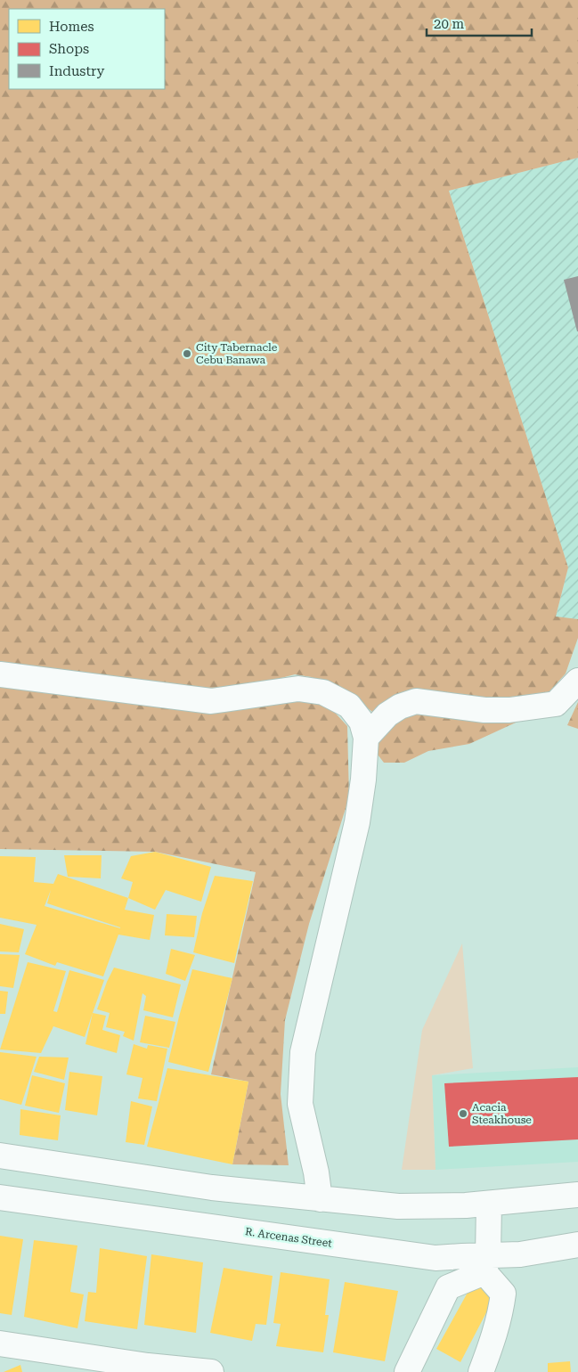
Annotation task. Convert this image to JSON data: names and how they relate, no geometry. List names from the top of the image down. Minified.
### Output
{"streets":{"street":["R. Arcenas Street"]},"places":["City Tabernacle Cebu Banawa","Acacia Steakhouse"],"legend":["Homes","Shops","Industry"],"scale_bar":"20 m"}
